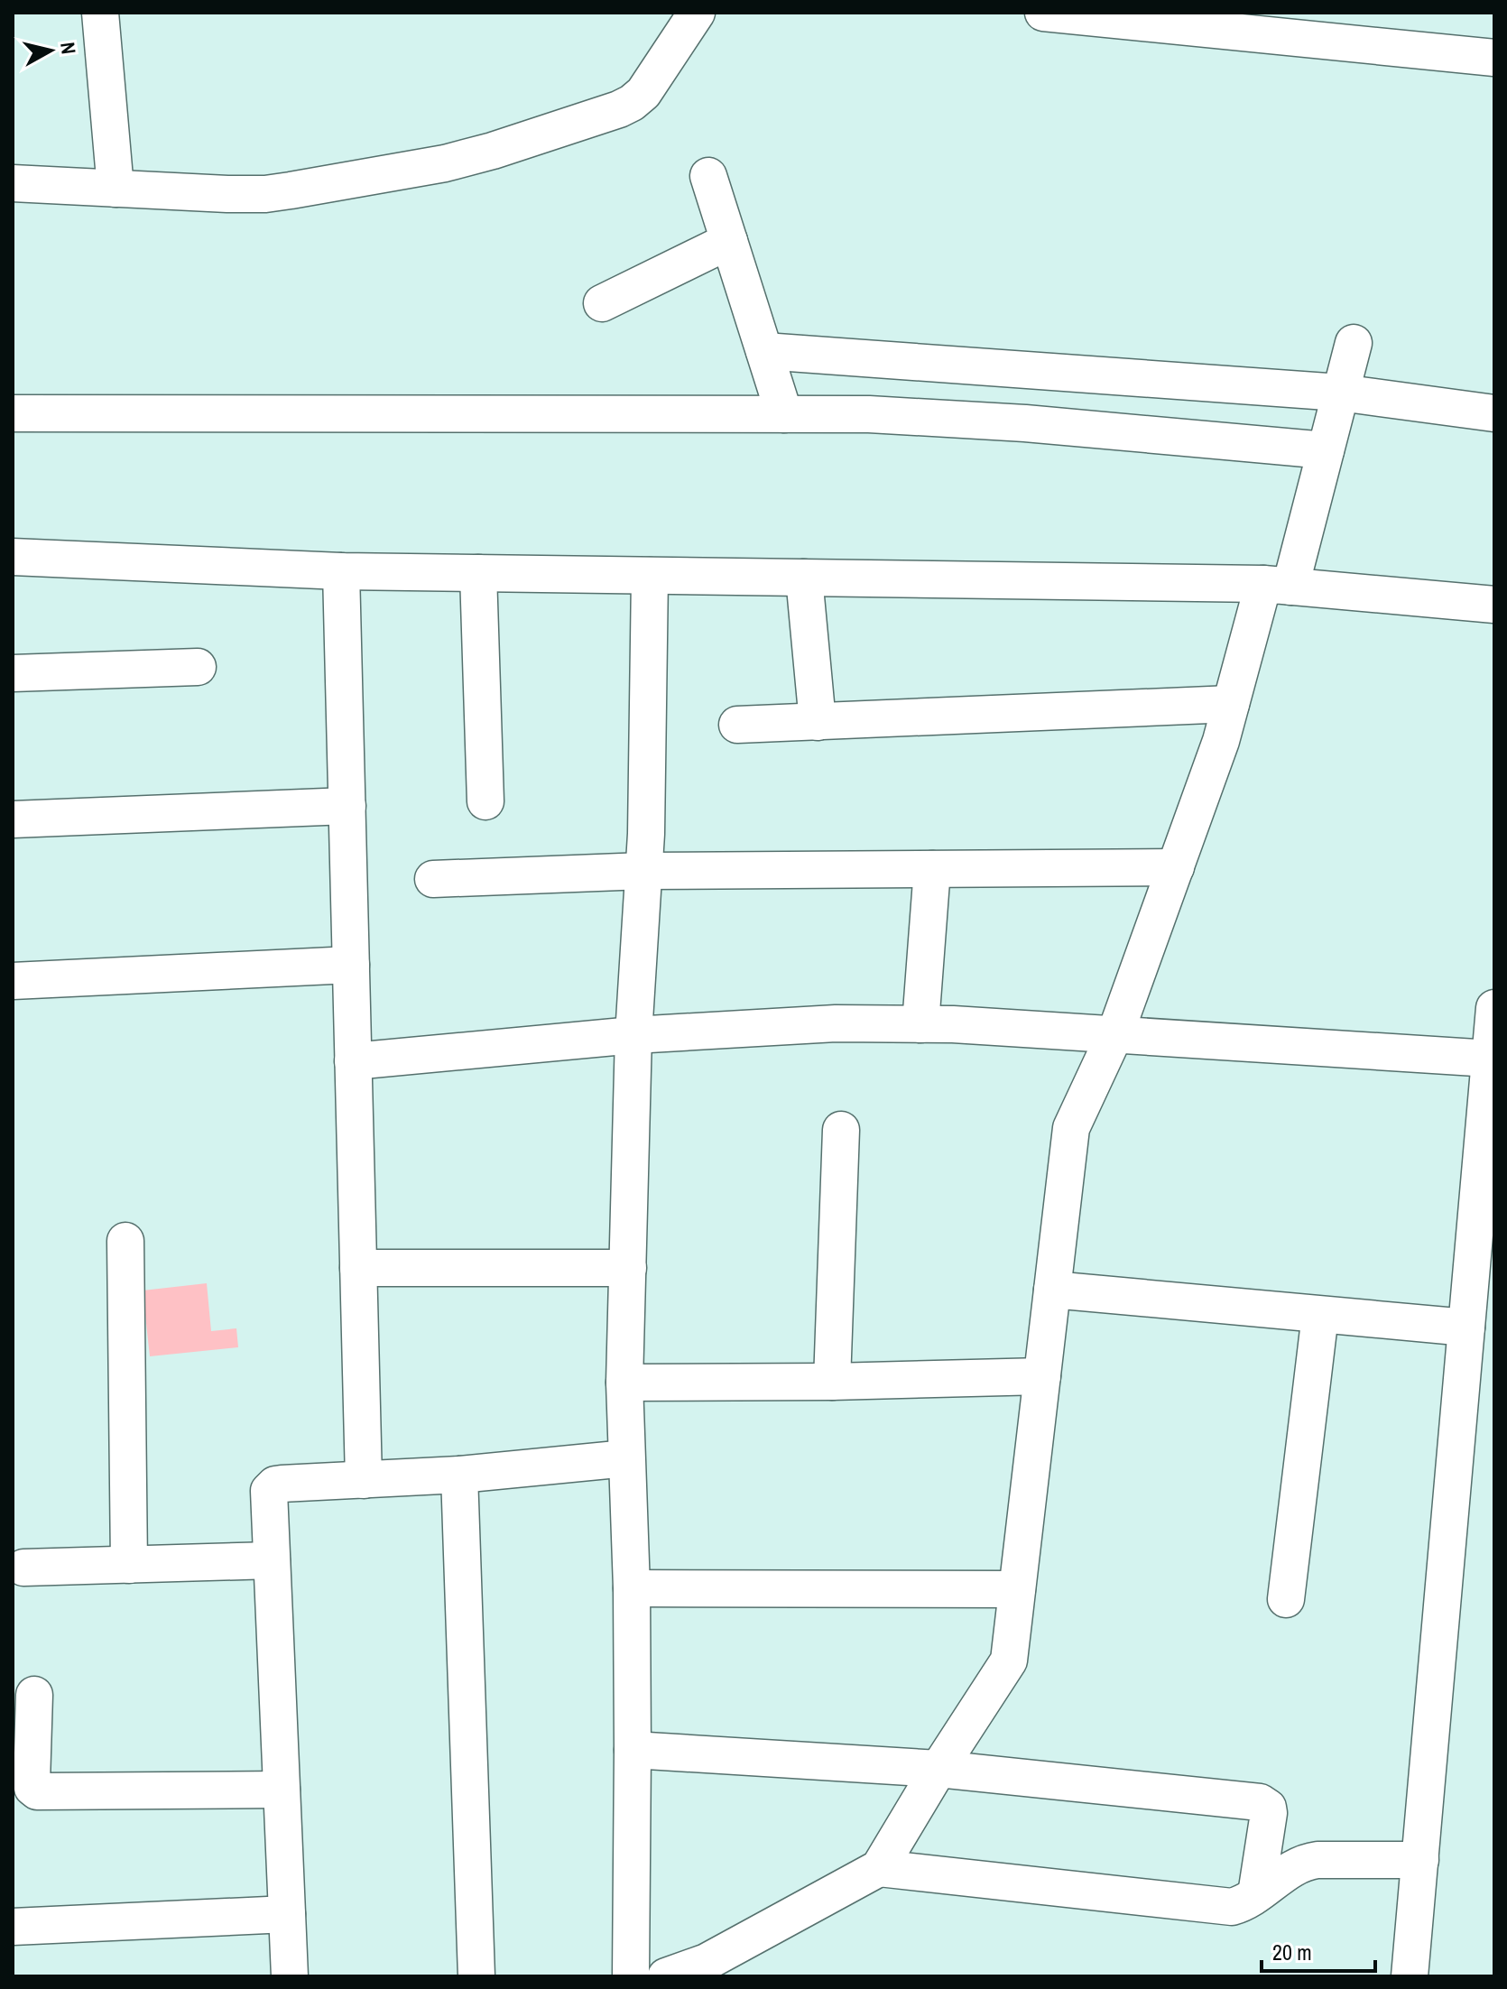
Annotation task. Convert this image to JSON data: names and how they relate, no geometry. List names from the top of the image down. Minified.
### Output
{"scale_bar":"20 m","north":"right"}
